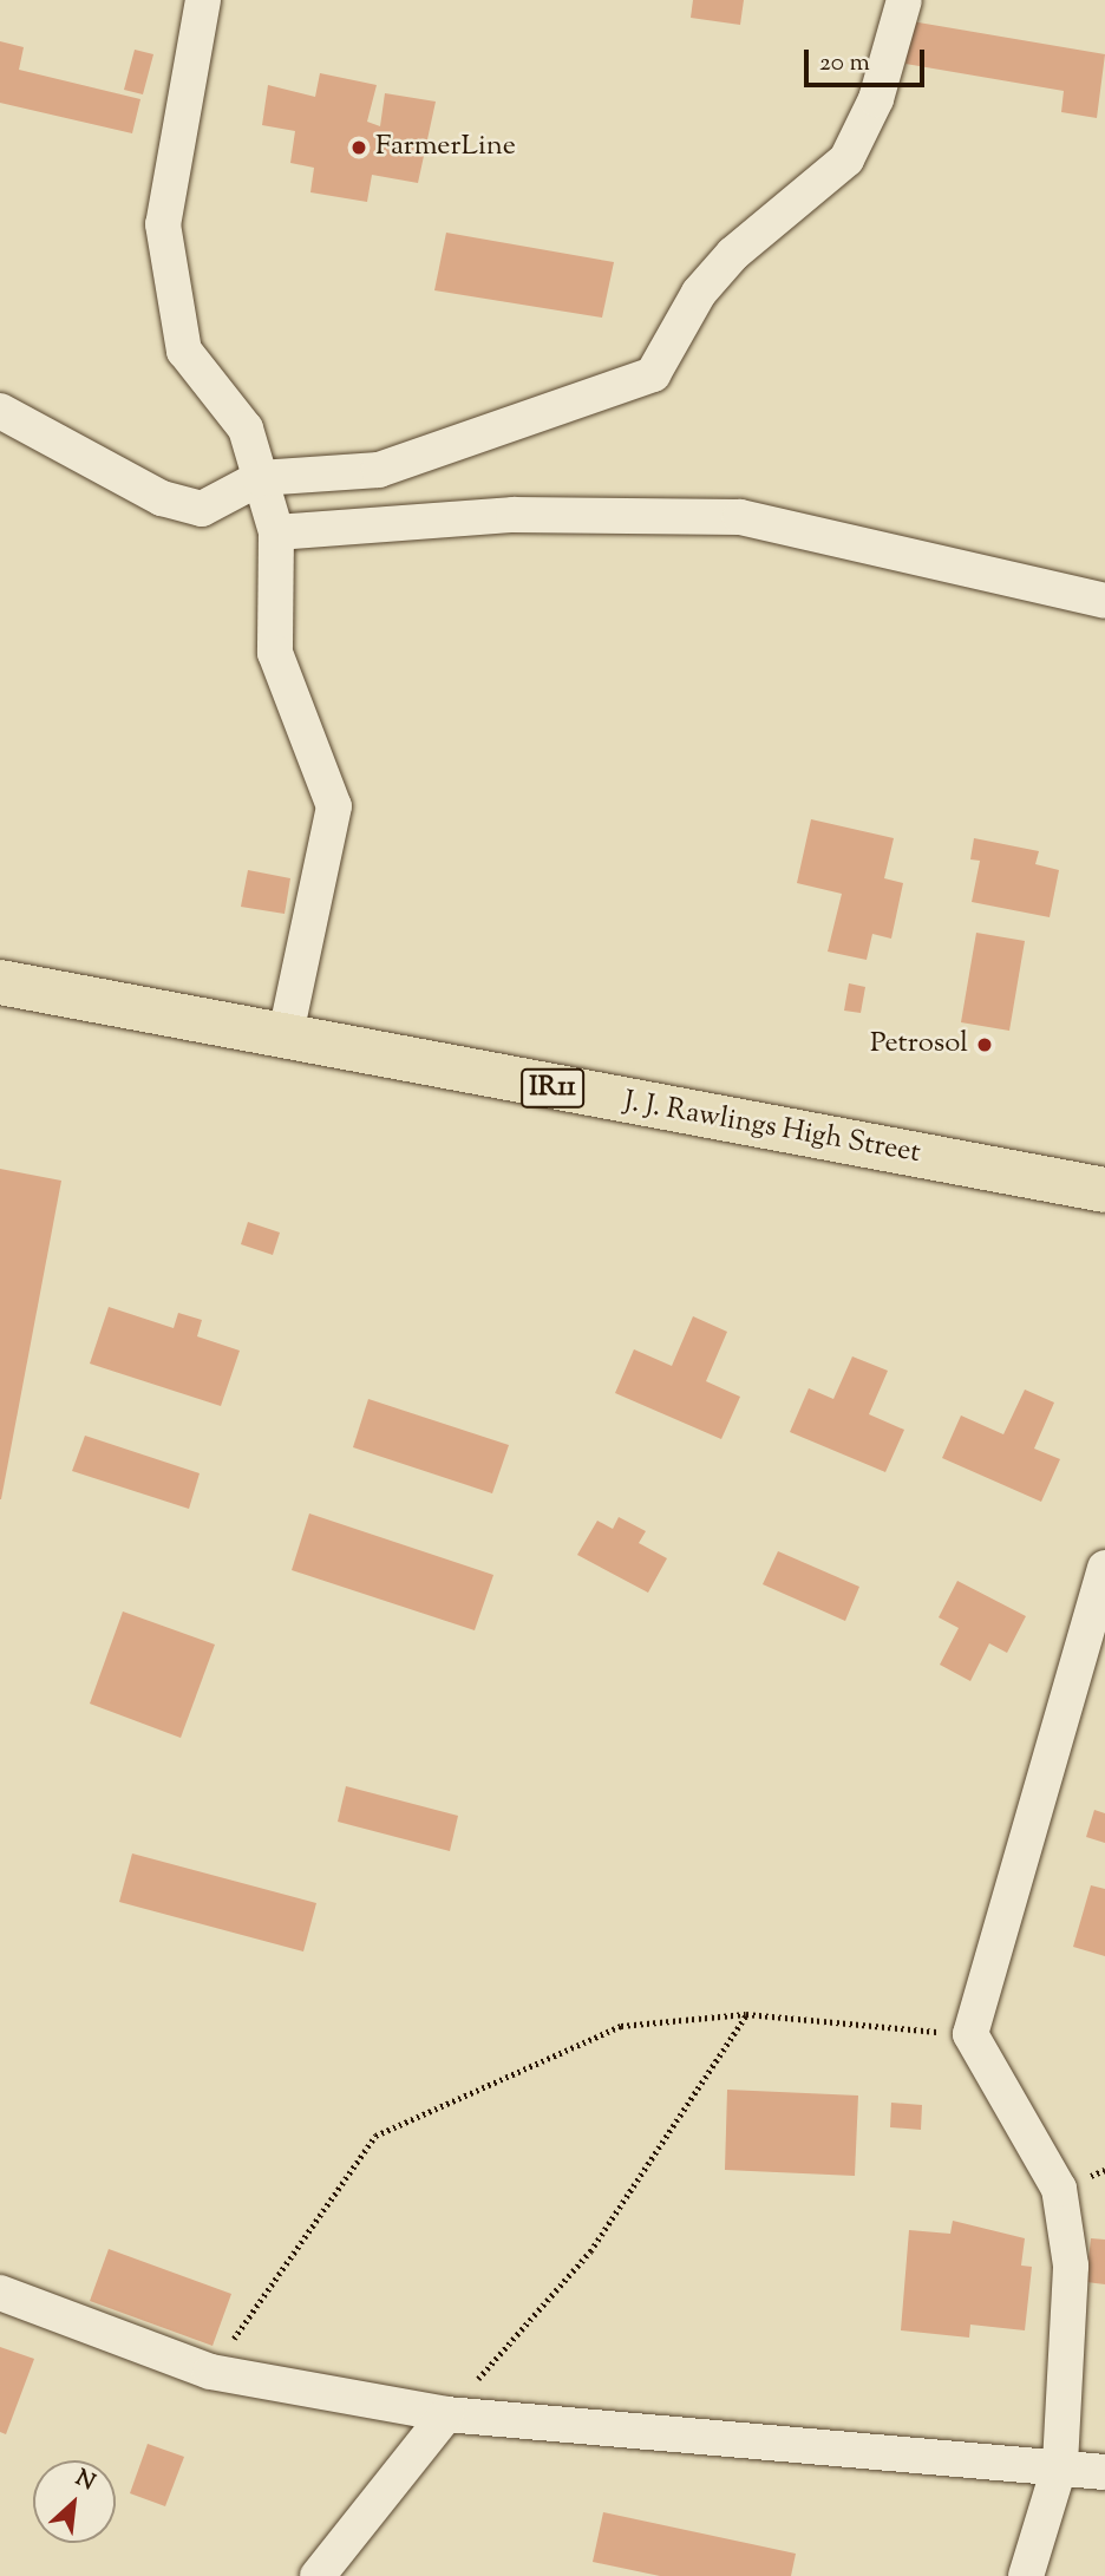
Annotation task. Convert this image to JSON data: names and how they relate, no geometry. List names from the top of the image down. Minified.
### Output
{"streets":{"main road":["IR11","J. J. Rawlings High Street"]},"places":["FarmerLine","Petrosol"],"scale_bar":"20 m","north":"top right"}
